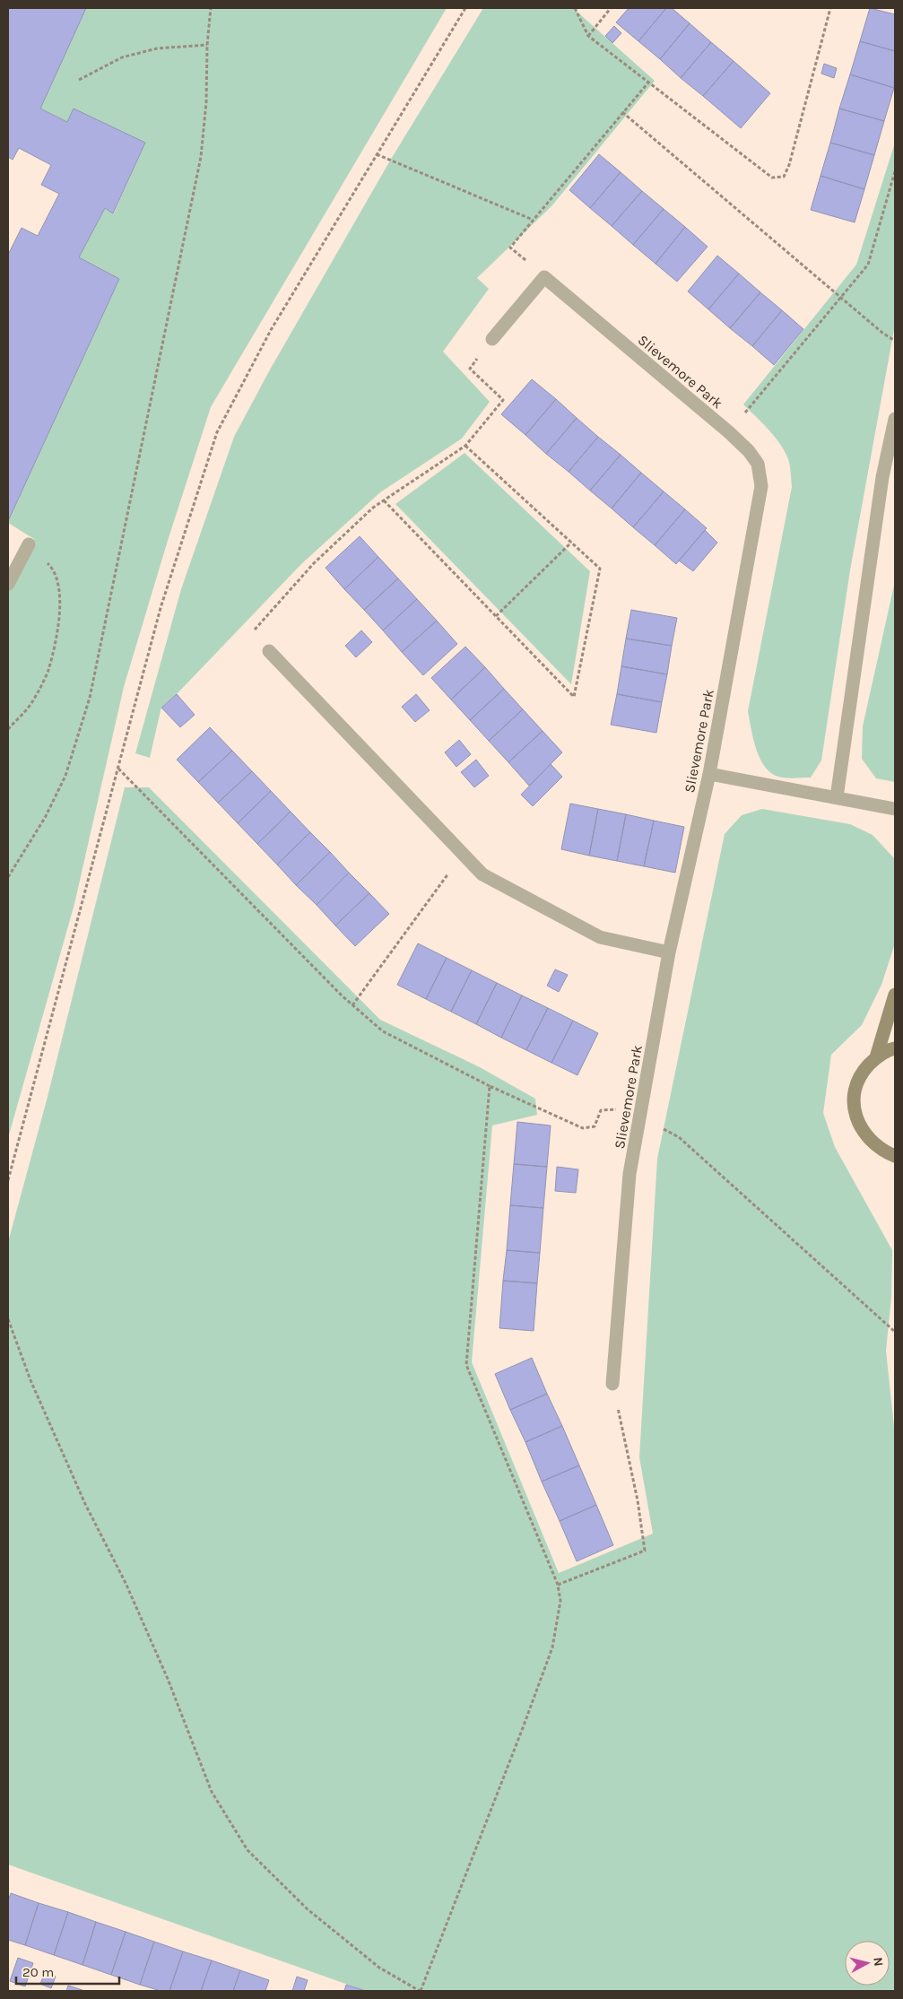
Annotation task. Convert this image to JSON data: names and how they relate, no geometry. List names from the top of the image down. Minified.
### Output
{"streets":{"street":["Slievemore Park"]},"scale_bar":"20 m","north":"right"}
